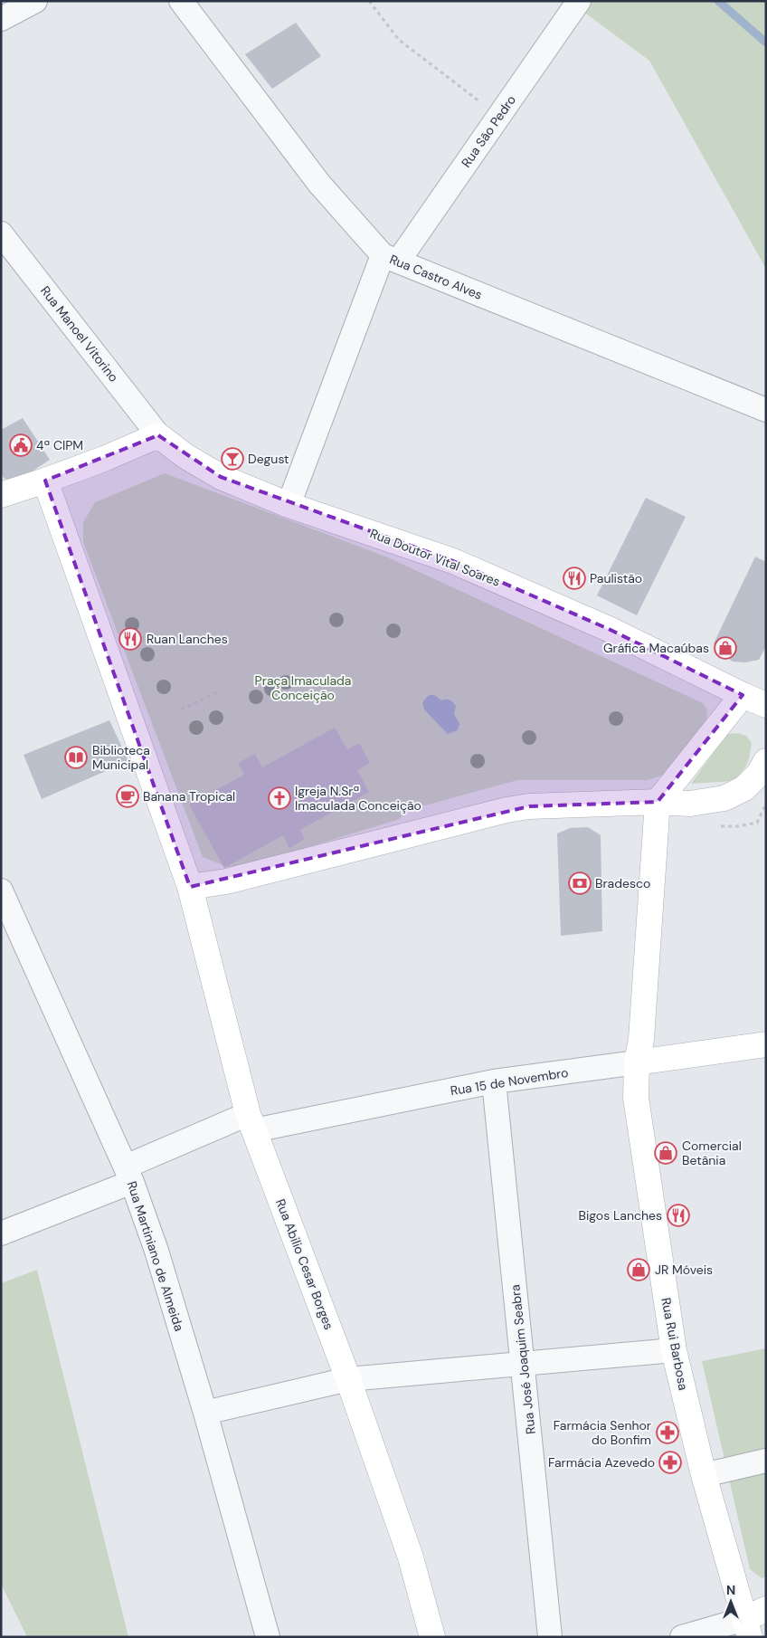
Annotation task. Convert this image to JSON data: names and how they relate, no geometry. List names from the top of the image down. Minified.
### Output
{"streets":{"main road":["Rua Doutor Vital Soares","Rua 15 de Novembro","Rua Abilio Cesar Borges","Rua Rui Barbosa"],"street":["Rua São Pedro","Rua Castro Alves","Rua Manoel Vitorino","Rua Martiniano de Almeida","Rua José Joaquim Seabra"]},"crossings":[["Rua São Pedro","Rua Castro Alves"],["Rua São Pedro","Rua Doutor Vital Soares"],["Rua Manoel Vitorino","Rua Doutor Vital Soares"],["Rua 15 de Novembro","Rua Martiniano de Almeida"],["Rua 15 de Novembro","Rua Abilio Cesar Borges"],["Rua 15 de Novembro","Rua Rui Barbosa"],["Rua 15 de Novembro","Rua José Joaquim Seabra"]],"parks":["Praça Imaculada Conceição"],"places":{"public building":["4ª CIPM"],"bar":["Degust"],"restaurant":["Paulistão","Ruan Lanches","Bigos Lanches"],"shop":["Gráfica Macaúbas","Comercial Betânia","JR Móveis"],"library":["Biblioteca Municipal"],"cafe":["Banana Tropical"],"church":["Igreja N.Srª Imaculada Conceição"],"bank":["Bradesco"],"pharmacy":["Farmácia Senhor do Bonfim","Farmácia Azevedo"]},"north":"top"}
